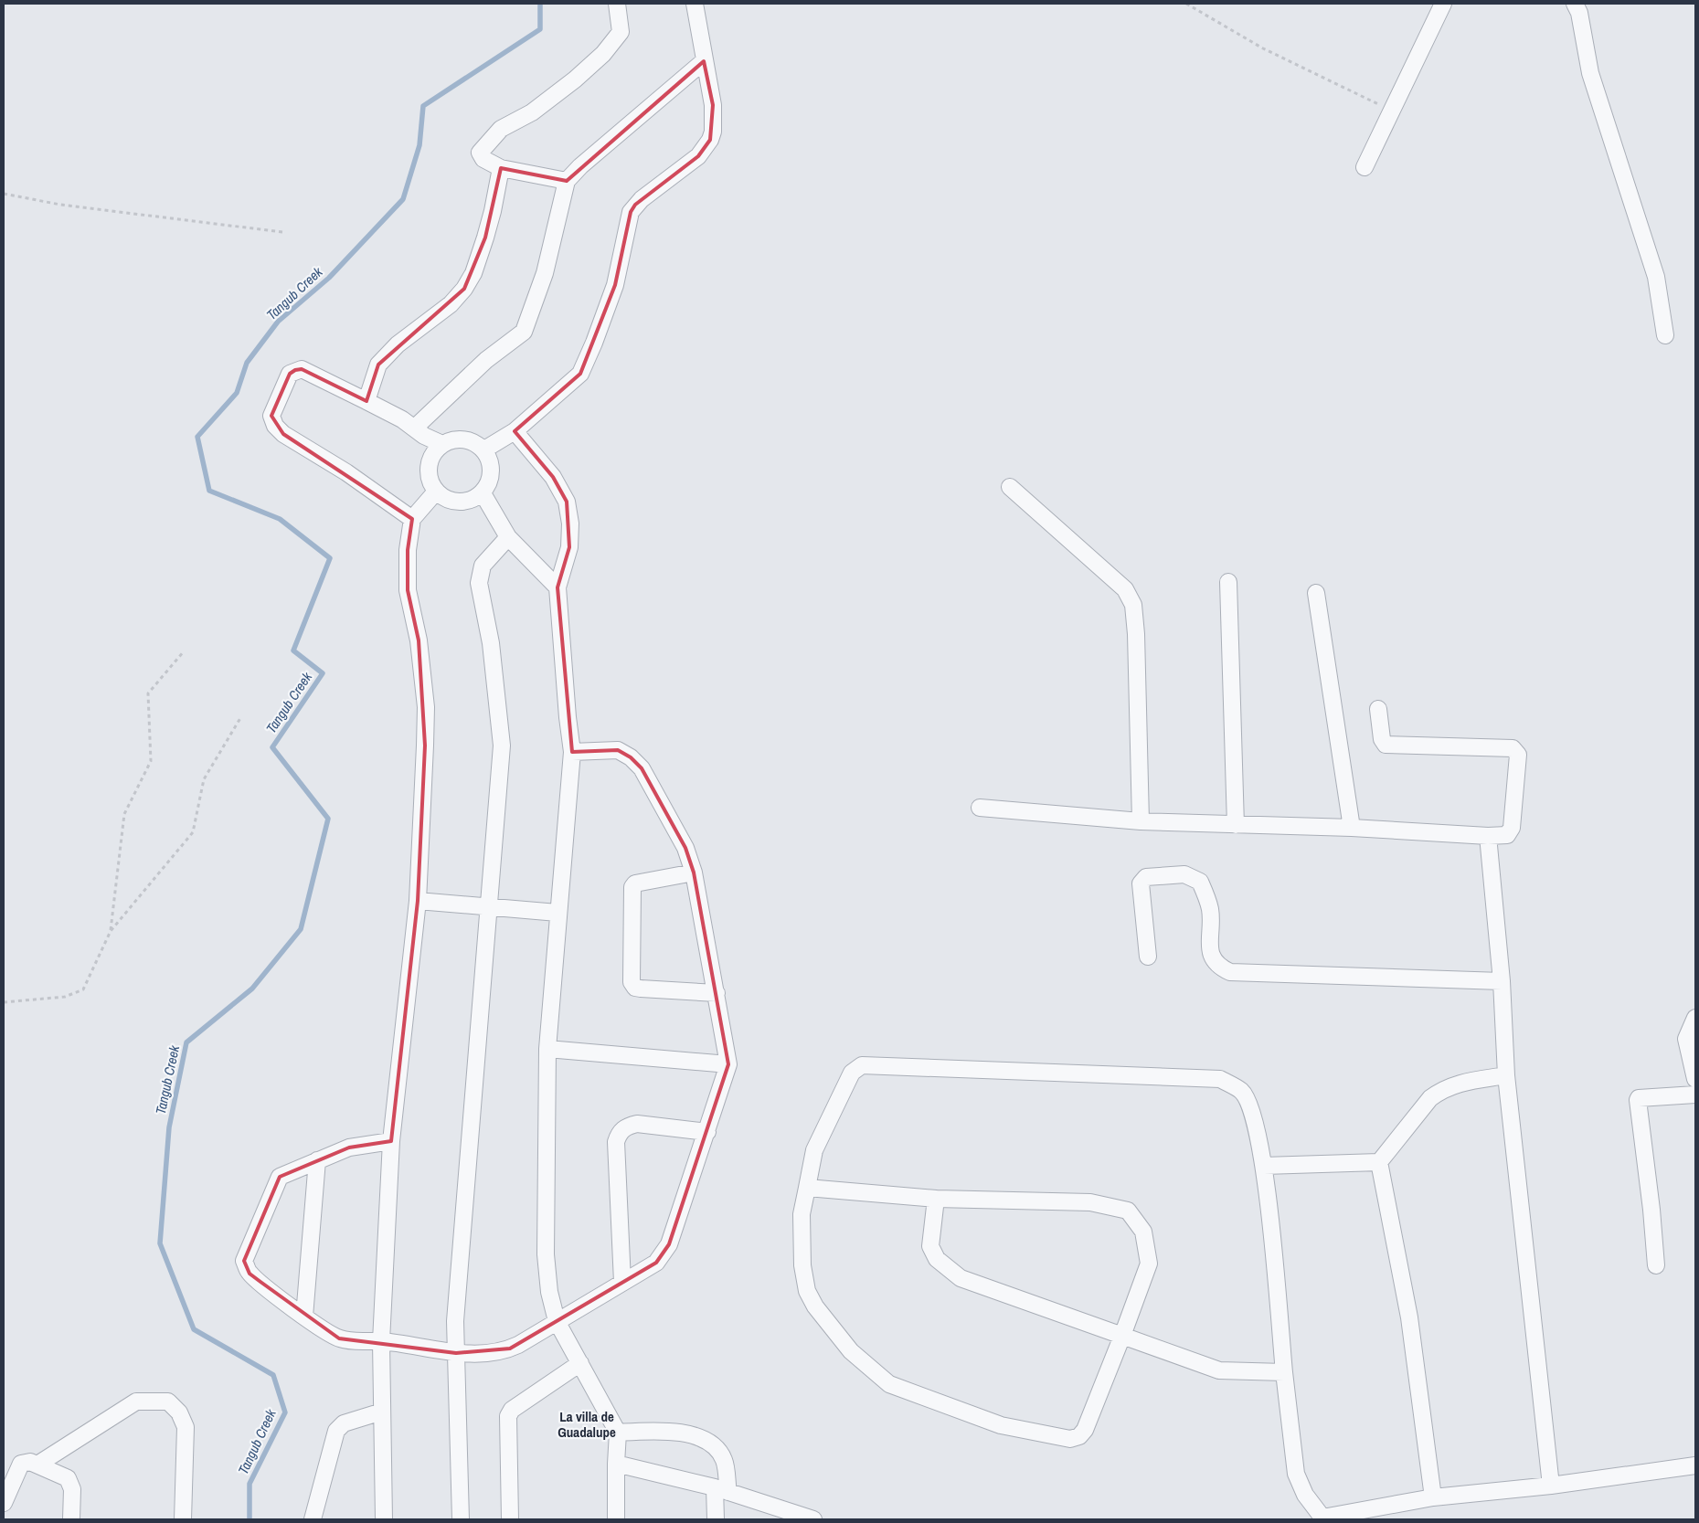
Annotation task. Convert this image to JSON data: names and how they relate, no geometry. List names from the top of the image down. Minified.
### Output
{"districts":["La villa de Guadalupe"],"water":["Tangub Creek"]}
